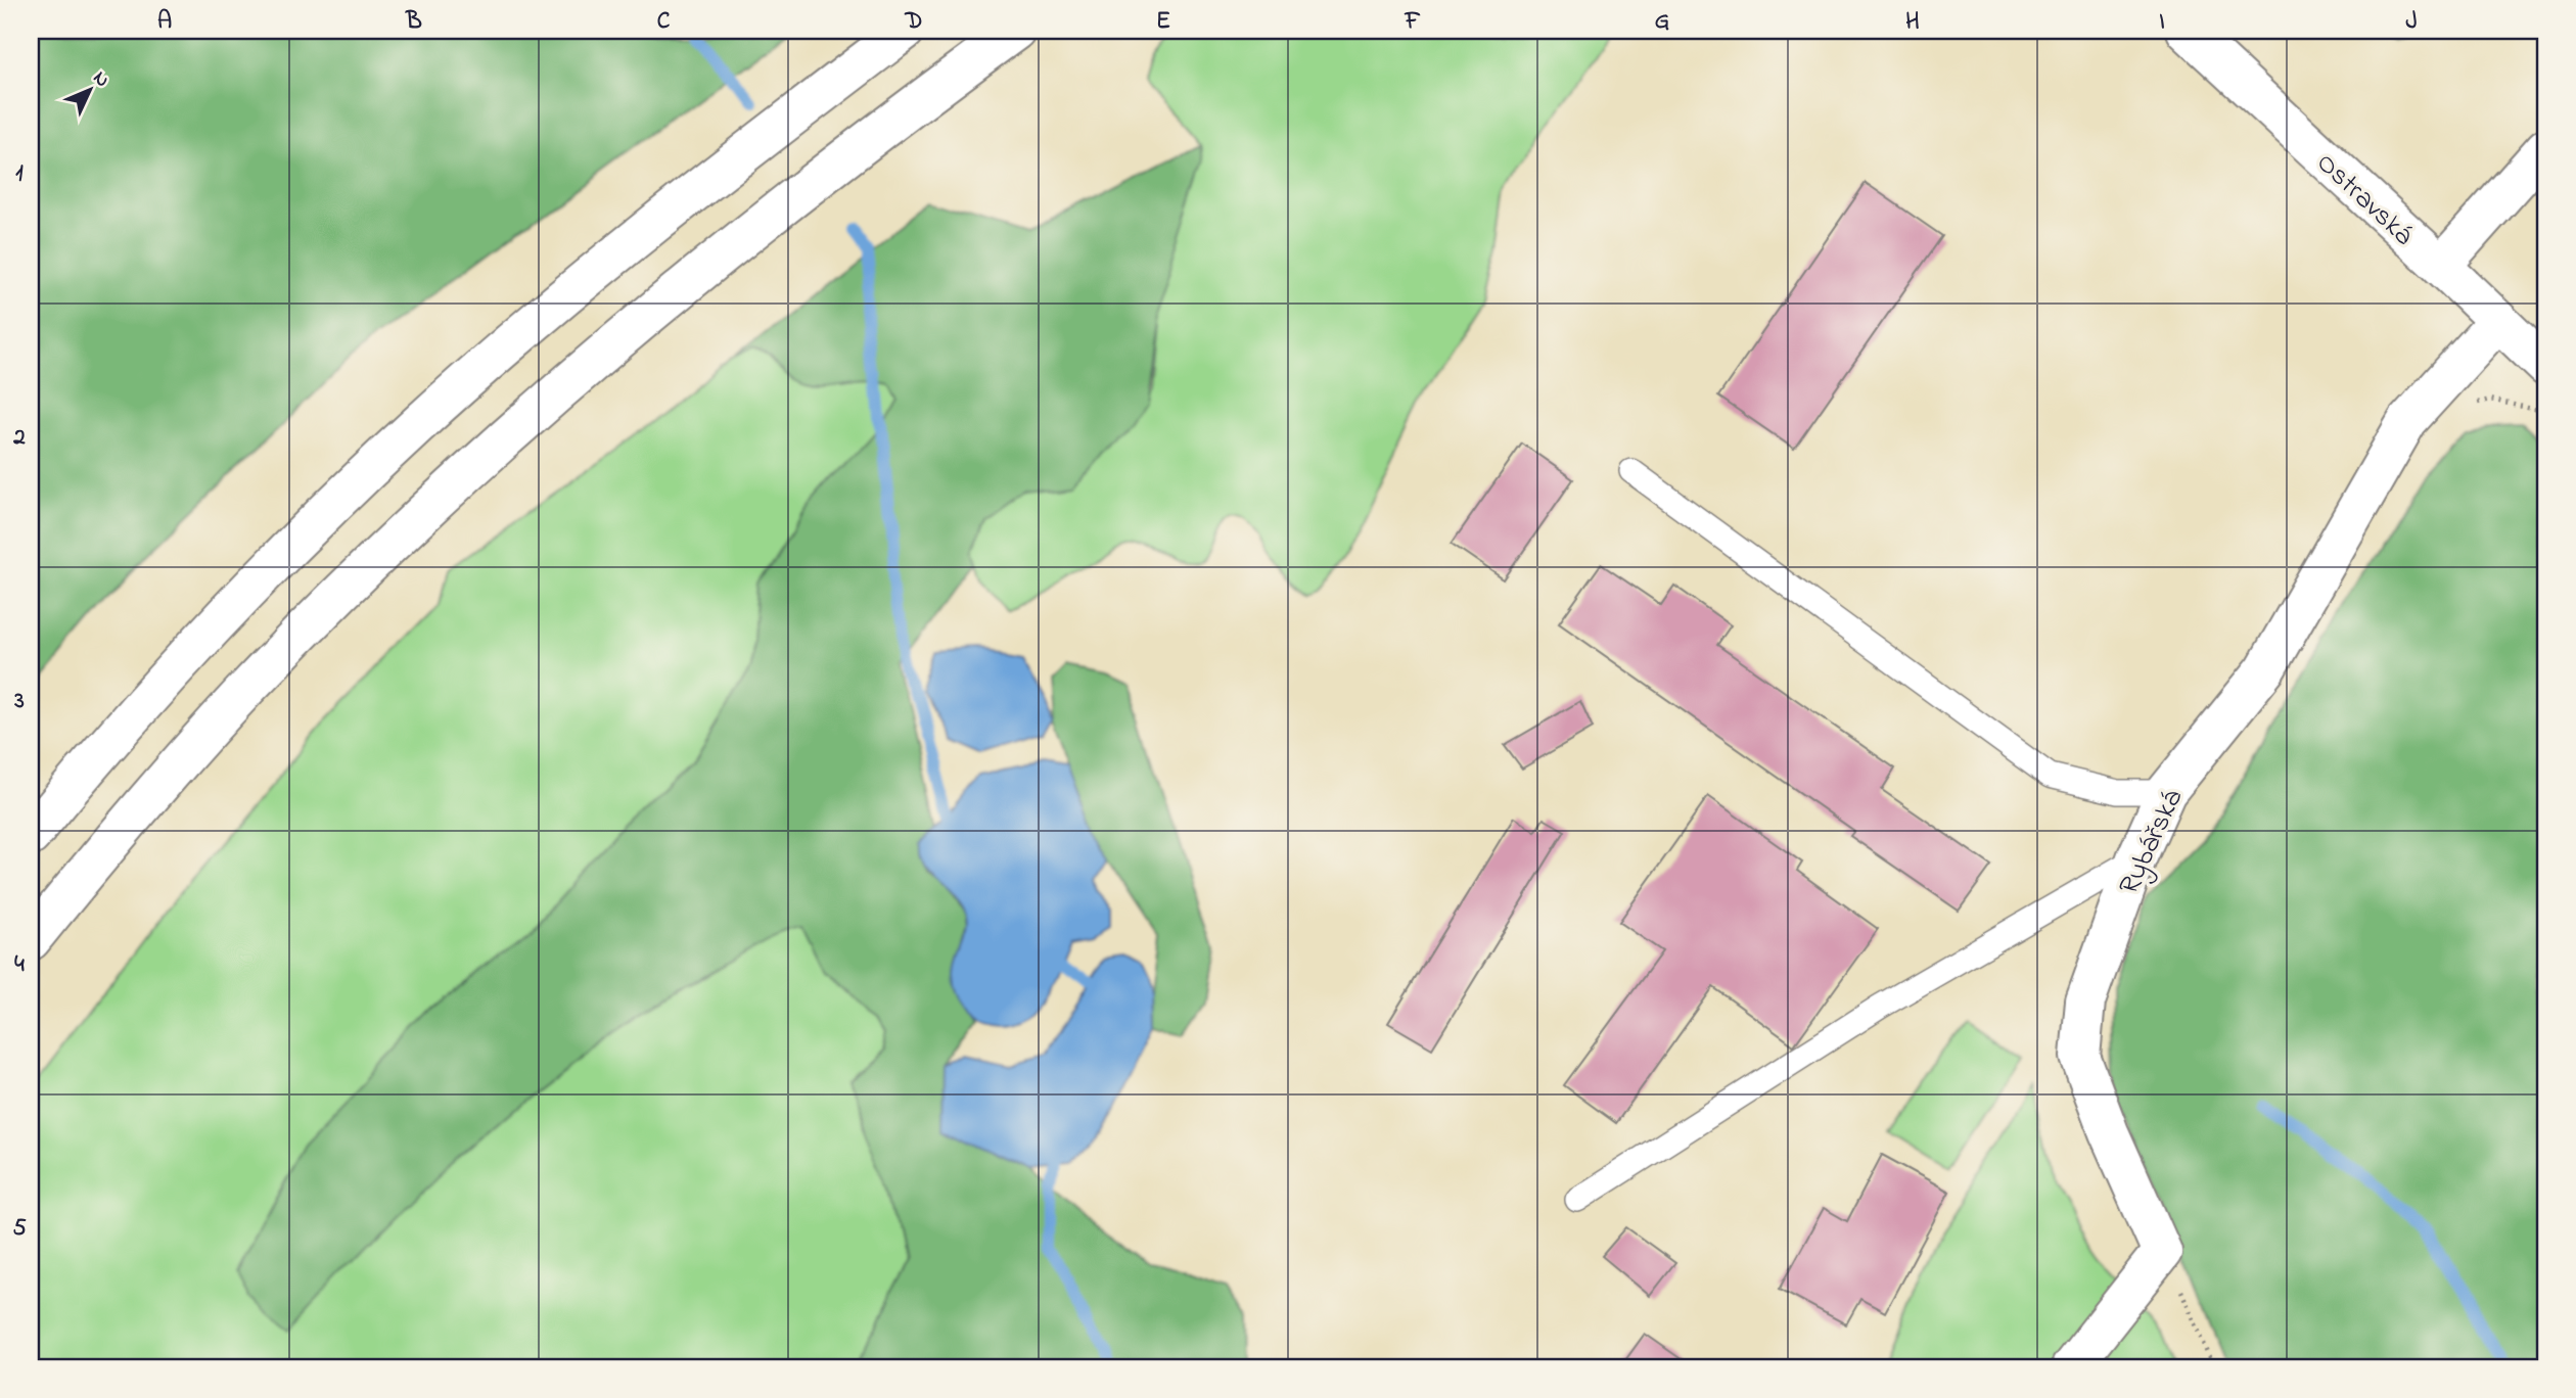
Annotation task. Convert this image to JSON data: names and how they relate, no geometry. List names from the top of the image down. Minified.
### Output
{"streets":{"main road":["Ostravská","Rybářská"]},"crossings":[["Ostravská","Rybářská"]],"north":"top right","grid":{"columns":["A","B","C","D","E","F","G","H","I","J"],"rows":["1","2","3","4","5"]}}
